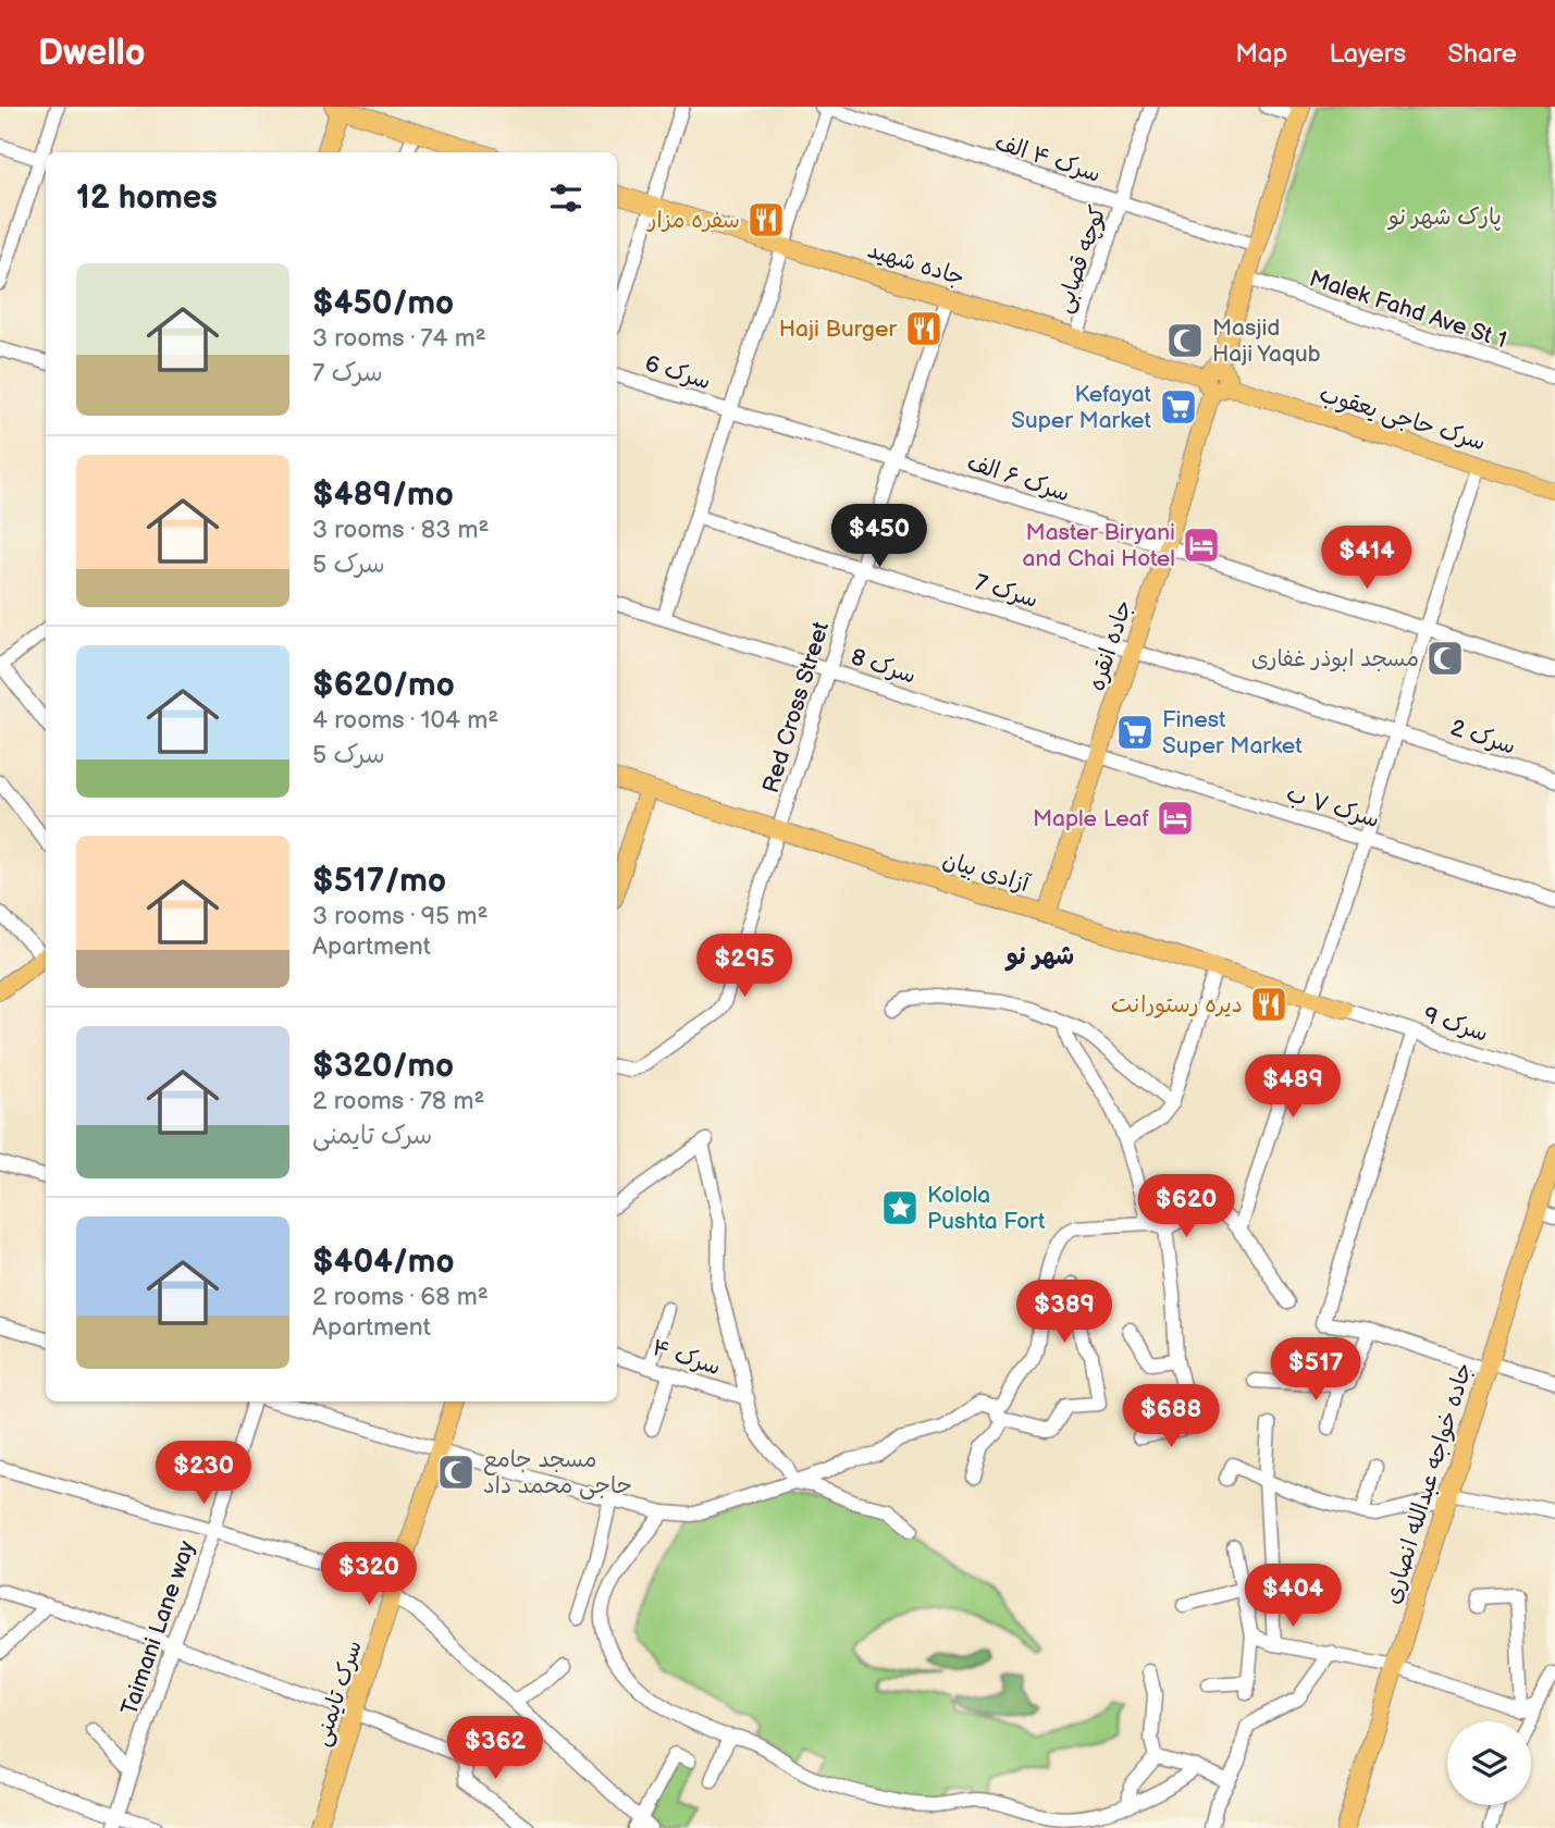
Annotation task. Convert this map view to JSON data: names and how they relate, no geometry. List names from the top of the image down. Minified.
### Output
{"streets":{"main road":["جاده شهید","سرک حاجی یعقوب","جاده انقره","آزادی بیان","جاده خواجه عبدالله انصاری","سرک تایمنی"],"street":["سرک ۴ الف","کوچه قصابی","Malek Fahd Ave St 1","سرک 6","سرک ۶ الف","سرک 7","سرک 8","Red Cross Street","سرک 2","سرک ۷ ب","سرک 9","سرک ۴","Taimani Lane way"]},"crossings":[["سرک ۴ الف","کوچه قصابی"],["سرک ۴ الف","جاده شهید"],["سرک ۴ الف","سرک 6"],["سرک ۴ الف","سرک 7"],["سرک ۴ الف","جاده انقره"],["سرک ۴ الف","سرک 8"],["کوچه قصابی","جاده شهید"],["جاده شهید","سرک حاجی یعقوب"],["جاده شهید","جاده انقره"],["جاده شهید","Red Cross Street"],["Malek Fahd Ave St 1","جاده انقره"],["سرک 6","سرک ۶ الف"],["سرک حاجی یعقوب","جاده انقره"],["سرک ۶ الف","جاده انقره"],["سرک ۶ الف","Red Cross Street"],["سرک 7","جاده انقره"],["سرک 7","Red Cross Street"],["جاده انقره","سرک 8"],["جاده انقره","سرک ۷ ب"],["جاده انقره","آزادی بیان"],["سرک 8","Red Cross Street"],["سرک 8","سرک ۷ ب"],["Red Cross Street","آزادی بیان"],["آزادی بیان","سرک 9"]],"districts":["شهر نو"],"parks":["پارک شهر نو"],"places":{"restaurant":["سفره مزار","Haji Burger","دیره رستورانت"],"mosque":["Masjid Haji Yaqub","مسجد ابوذر غفاری","مسجد جامع حاجی محمد داد"],"supermarket":["Kefayat Super Market","Finest Super Market"],"hotel":["Master Biryani and Chai Hotel","Maple Leaf"],"place":["Kolola Pushta Fort"]},"page":{"header":"Dwello","nav":["Map","Layers","Share"],"heading":"12 homes","list":[{"name":"$450/mo","note":"3 rooms · 74 m² · سرک 7"},{"name":"$489/mo","note":"3 rooms · 83 m² · سرک 5"},{"name":"$620/mo","note":"4 rooms · 104 m² · سرک 5"},{"name":"$517/mo","note":"3 rooms · 95 m² · Apartment"},{"name":"$320/mo","note":"2 rooms · 78 m² · سرک تایمنی"},{"name":"$404/mo","note":"2 rooms · 68 m² · Apartment"}],"price":["$450","$414","$295","$489","$620","$389","$517","$688","$230","$320","$404","$362"]}}
